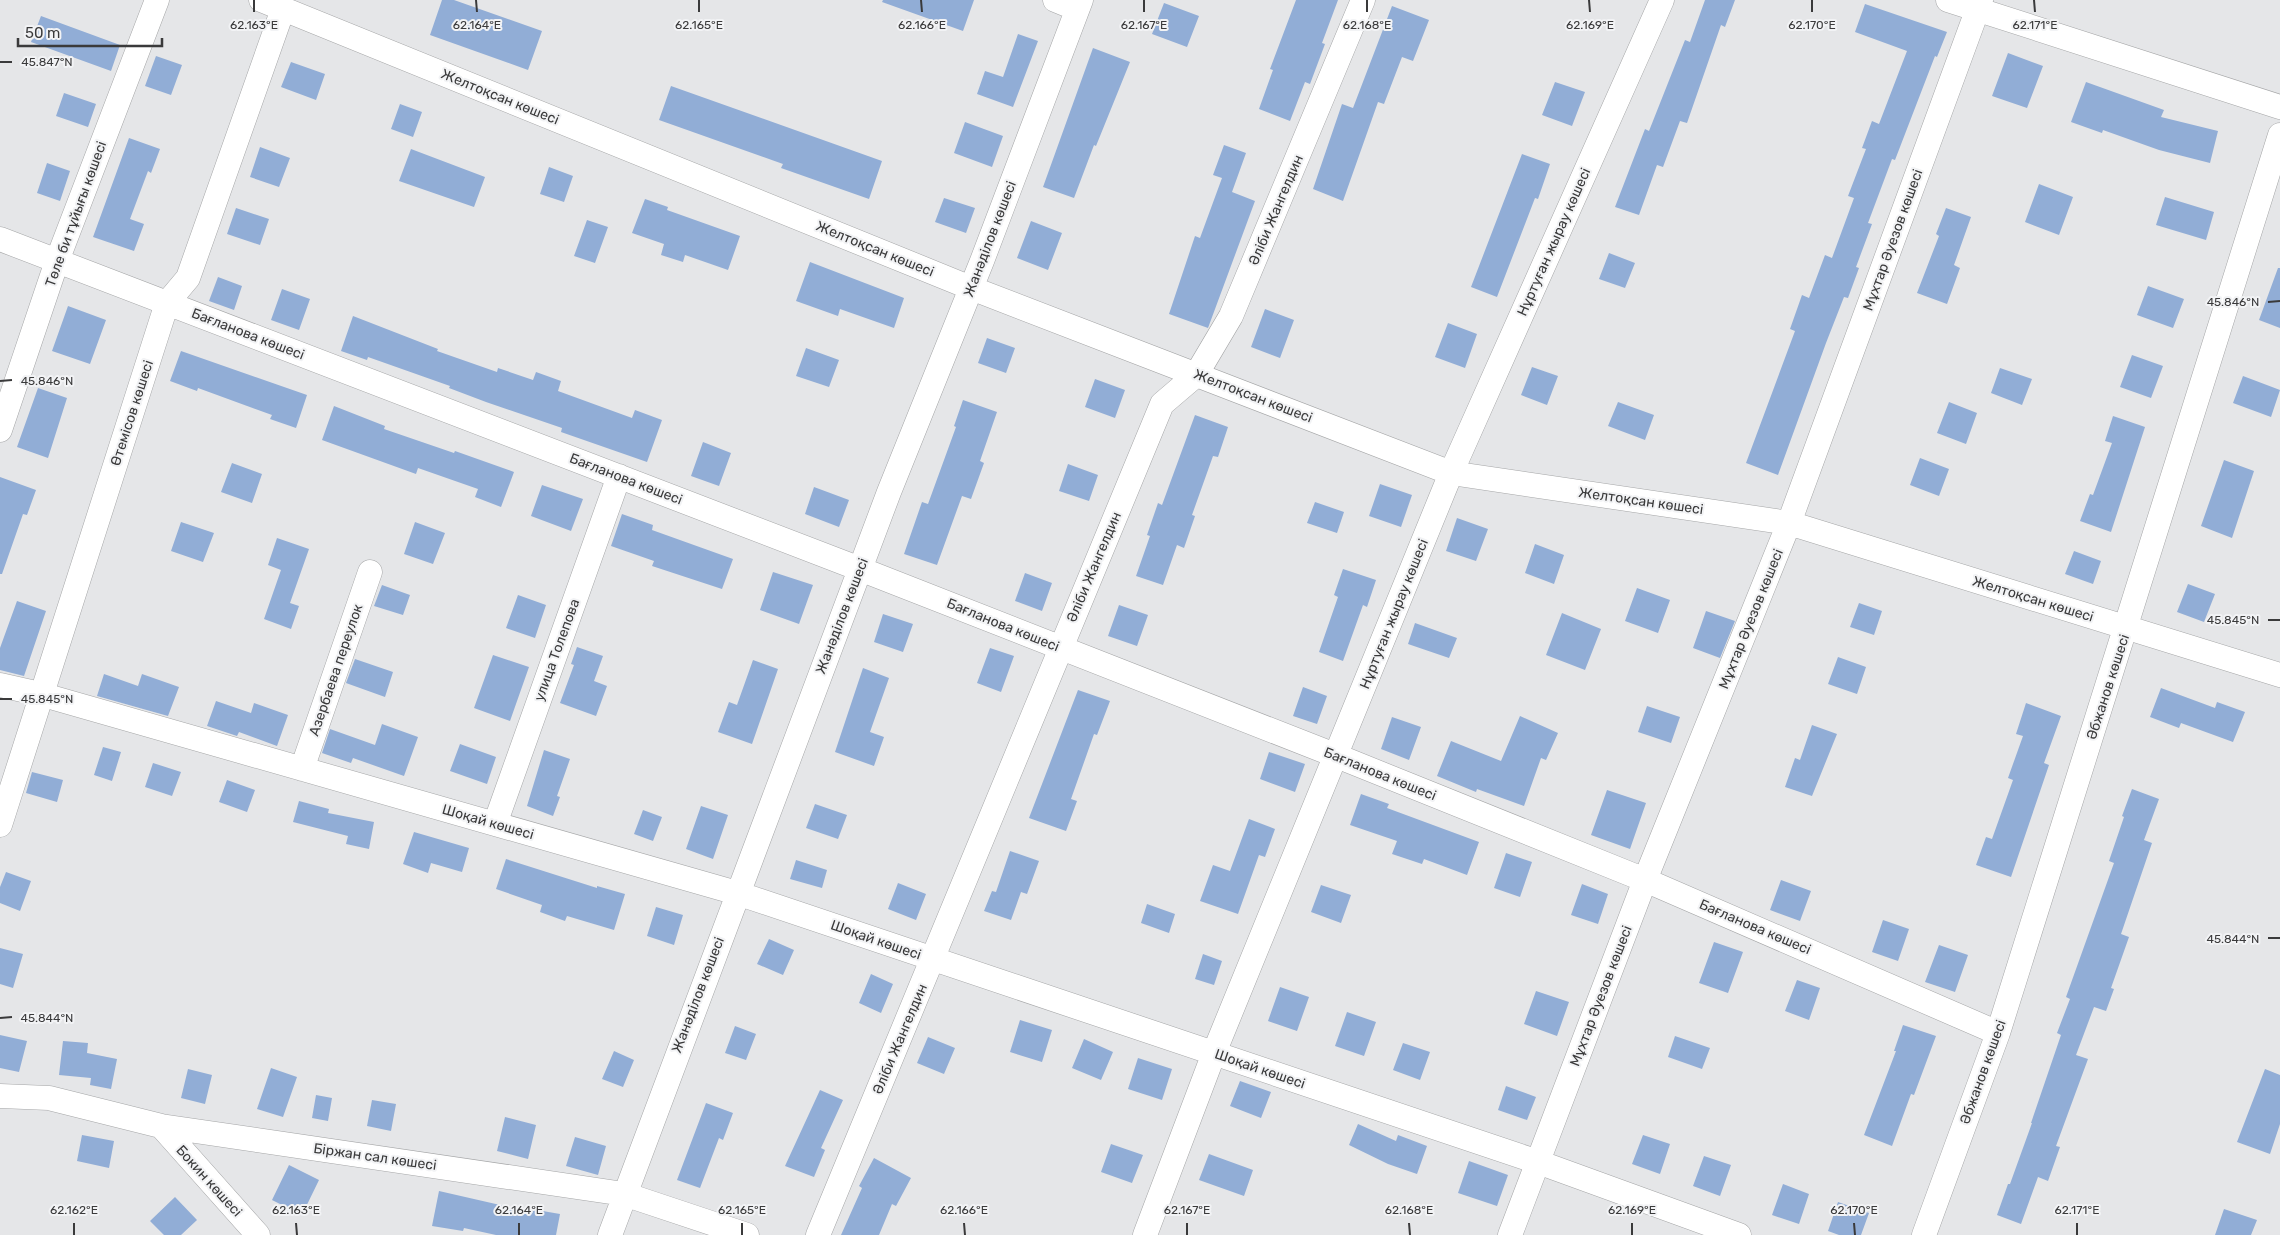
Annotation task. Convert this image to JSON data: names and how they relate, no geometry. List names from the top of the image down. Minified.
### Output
{"streets":{"street":["Желтоқсан көшесі","Әліби Жангелдин","Төле би тұйығы көшесі","Жанәділов көшесі","Мұхтар Әуезов көшесі","Нұртуған жырау көшесі","Бағланова көшесі","Өтемісов көшесі","улица Толепова","Азербаева переулок","Әбжанов көшесі","Шоқай көшесі","Біржан сал көшесі","Бокин көшесі"]},"crossings":[["Желтоқсан көшесі","Әліби Жангелдин"],["Желтоқсан көшесі","Жанәділов көшесі"],["Желтоқсан көшесі","Мұхтар Әуезов көшесі"],["Желтоқсан көшесі","Нұртуған жырау көшесі"],["Желтоқсан көшесі","Өтемісов көшесі"],["Желтоқсан көшесі","Әбжанов көшесі"],["Әліби Жангелдин","Бағланова көшесі"],["Әліби Жангелдин","Шоқай көшесі"],["Төле би тұйығы көшесі","Бағланова көшесі"],["Жанәділов көшесі","Бағланова көшесі"],["Жанәділов көшесі","Шоқай көшесі"],["Жанәділов көшесі","Біржан сал көшесі"],["Мұхтар Әуезов көшесі","Бағланова көшесі"],["Мұхтар Әуезов көшесі","Шоқай көшесі"],["Нұртуған жырау көшесі","Бағланова көшесі"],["Нұртуған жырау көшесі","Шоқай көшесі"],["Бағланова көшесі","Өтемісов көшесі"],["Бағланова көшесі","улица Толепова"],["Бағланова көшесі","Әбжанов көшесі"],["Өтемісов көшесі","Шоқай көшесі"],["улица Толепова","Шоқай көшесі"],["Азербаева переулок","Шоқай көшесі"],["Біржан сал көшесі","Бокин көшесі"]],"scale_bar":"50 m","coordinates":["62.163°E","62.164°E","62.165°E","62.166°E","62.167°E","62.168°E","62.169°E","62.170°E","62.171°E","45.847°N","45.846°N","45.845°N","45.844°N","62.162°E"]}
